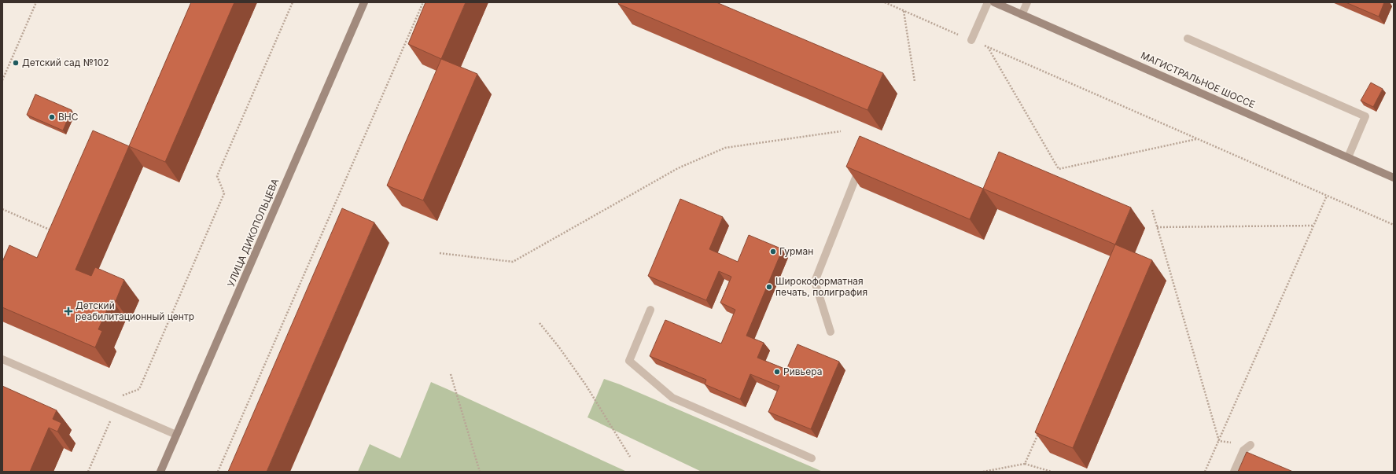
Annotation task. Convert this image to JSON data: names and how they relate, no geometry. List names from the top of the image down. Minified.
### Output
{"streets":{"main road":["МАГИСТРАЛЬНОЕ ШОССЕ","УЛИЦА ДИКОПОЛЬЦЕВА"]},"places":{"other":["Детский сад №102","ВНС","Гурман","Широкоформатная печать, полиграфия","Ривьера"],"health":["Детский реабилитационный центр"]}}
